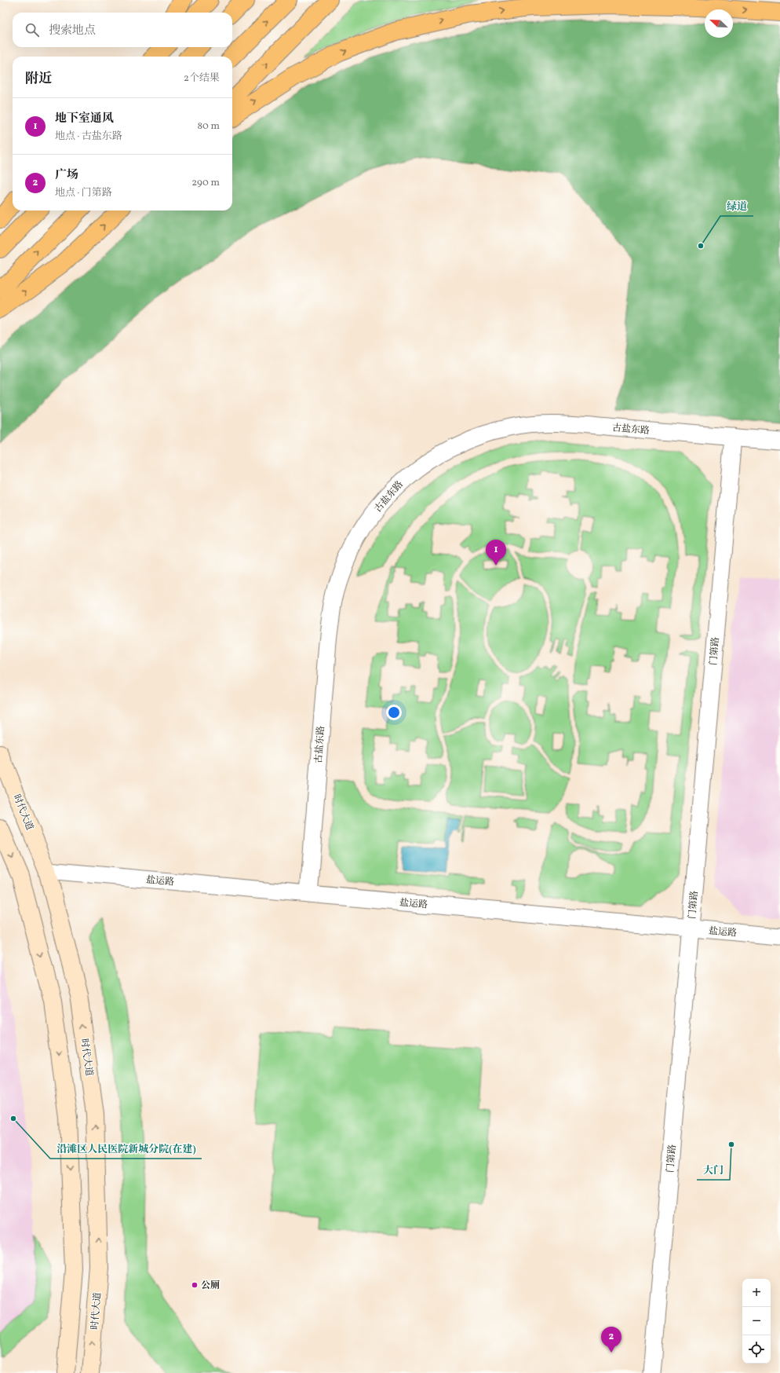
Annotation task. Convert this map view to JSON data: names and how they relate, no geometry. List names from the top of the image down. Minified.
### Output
{"streets":{"main road":["时代大道"],"street":["古盐东路","门第路","盐运路"]},"crossings":[["古盐东路","门第路"],["古盐东路","盐运路"],["门第路","盐运路"],["时代大道","盐运路"]],"places":["绿道","沿滩区人民医院新城分院(在建)","大门","公厕"],"north":"top left","page":{"search":"搜索地点","heading":["附近","2个结果"],"list":[{"mark":"1","name":"地下室通风","note":"地点 · 古盐东路","value":"80 m"},{"mark":"2","name":"广场","note":"地点 · 门第路","value":"290 m"}],"pins":["1","2"],"map_buttons":["+","−"]}}
